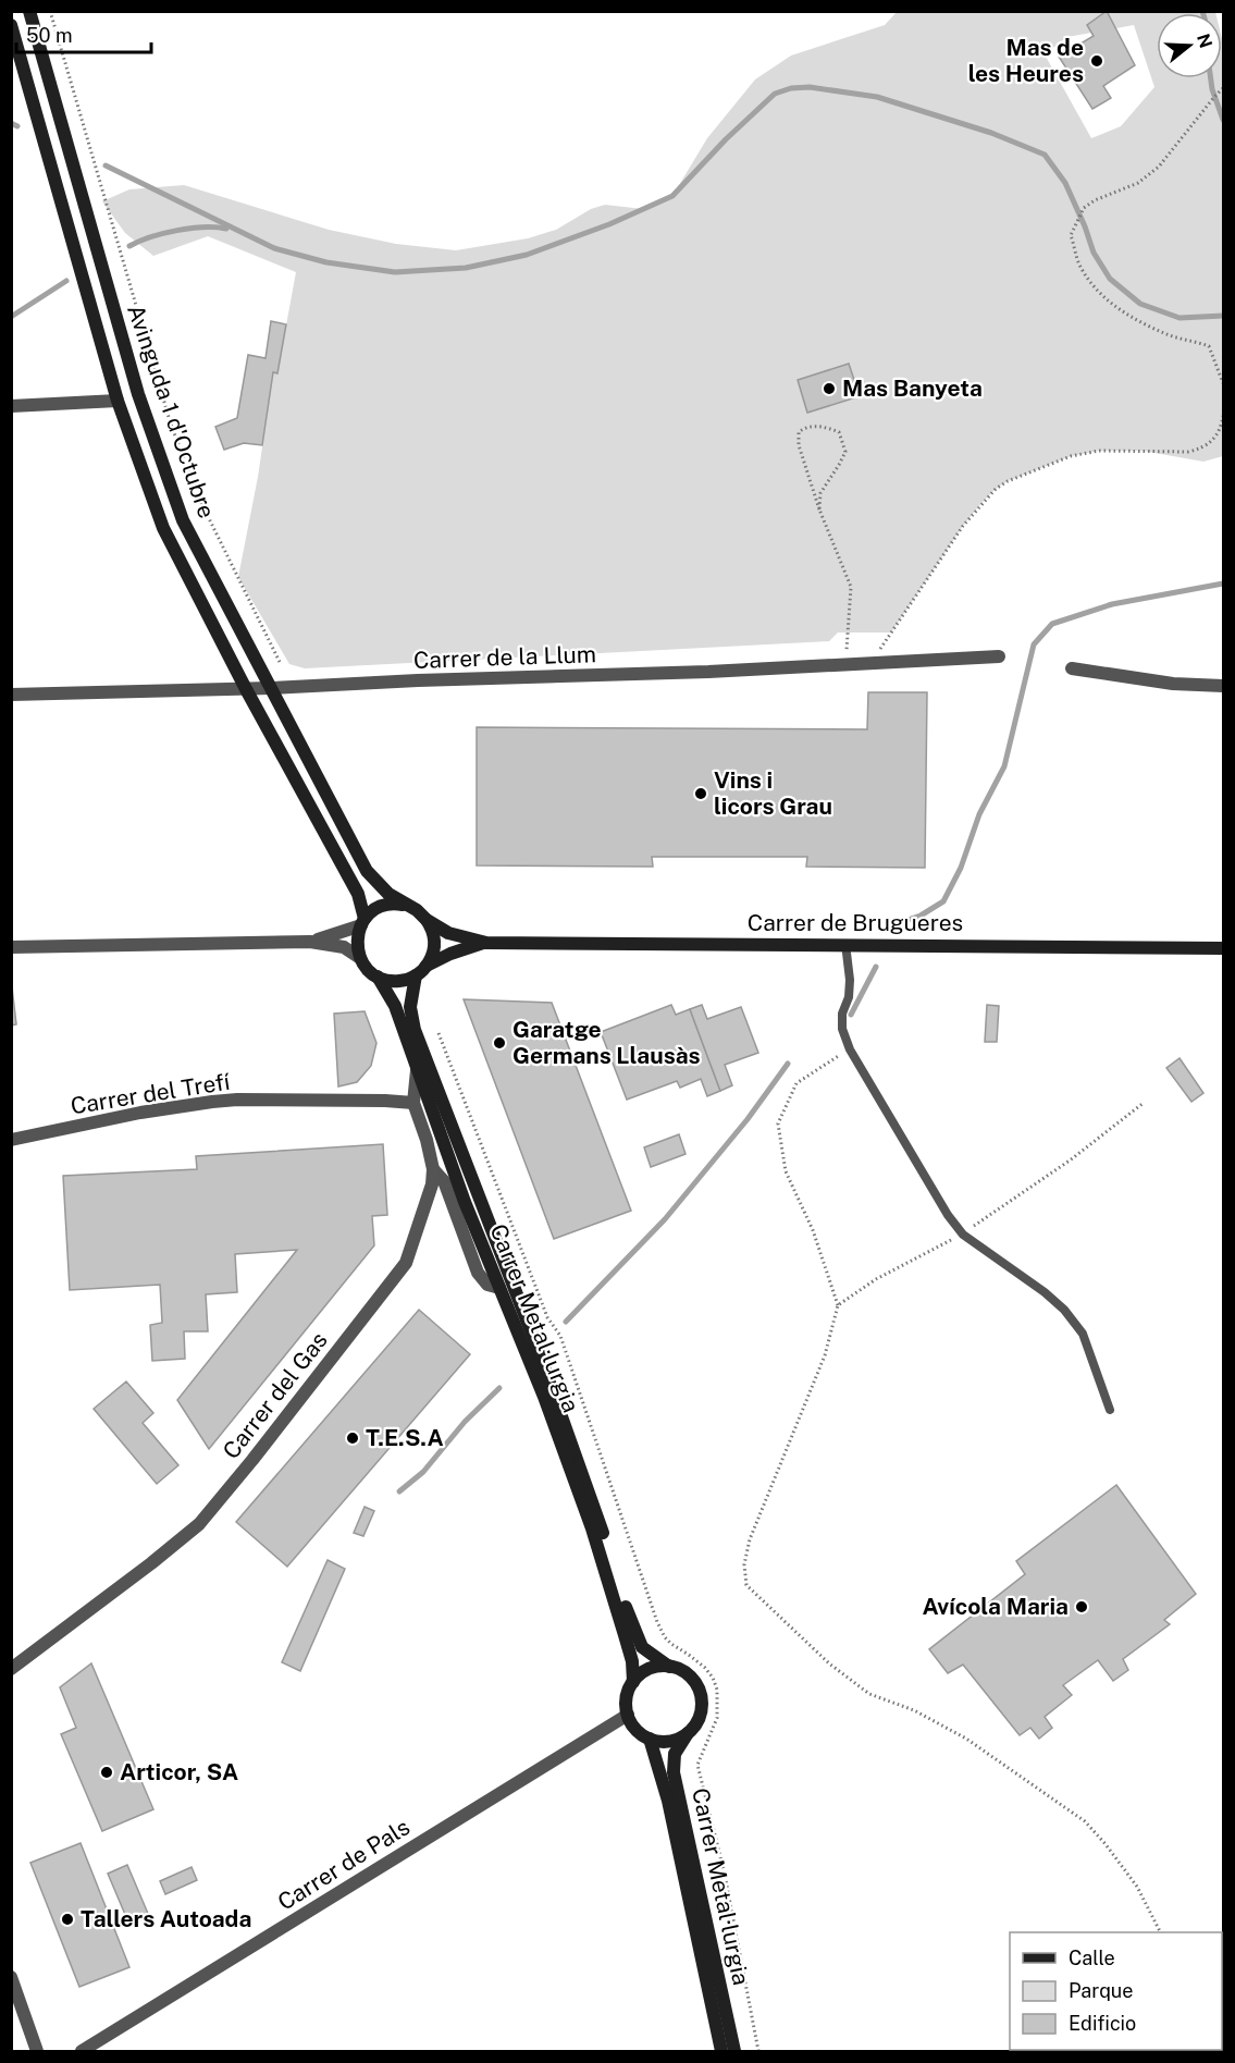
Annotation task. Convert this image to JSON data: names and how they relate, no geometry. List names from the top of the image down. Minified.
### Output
{"streets":{"main road":["Avinguda 1 d'Octubre","Carrer de Brugueres","Carrer Metal·lurgia"],"street":["Carrer de la Llum","Carrer del Trefí","Carrer del Gas","Carrer de Pals"]},"crossings":[["Avinguda 1 d'Octubre","Carrer de la Llum"],["Avinguda 1 d'Octubre","Carrer Metal·lurgia"],["Carrer del Trefí","Carrer del Gas"],["Carrer Metal·lurgia","Carrer del Gas"],["Carrer Metal·lurgia","Carrer de Pals"]],"places":["Mas de les Heures","Mas Banyeta","Vins i licors Grau","Garatge Germans Llausàs","T.E.S.A","Avícola Maria","Articor, SA","Tallers Autoada"],"legend":["Calle","Parque","Edificio"],"scale_bar":"50 m","north":"right"}
